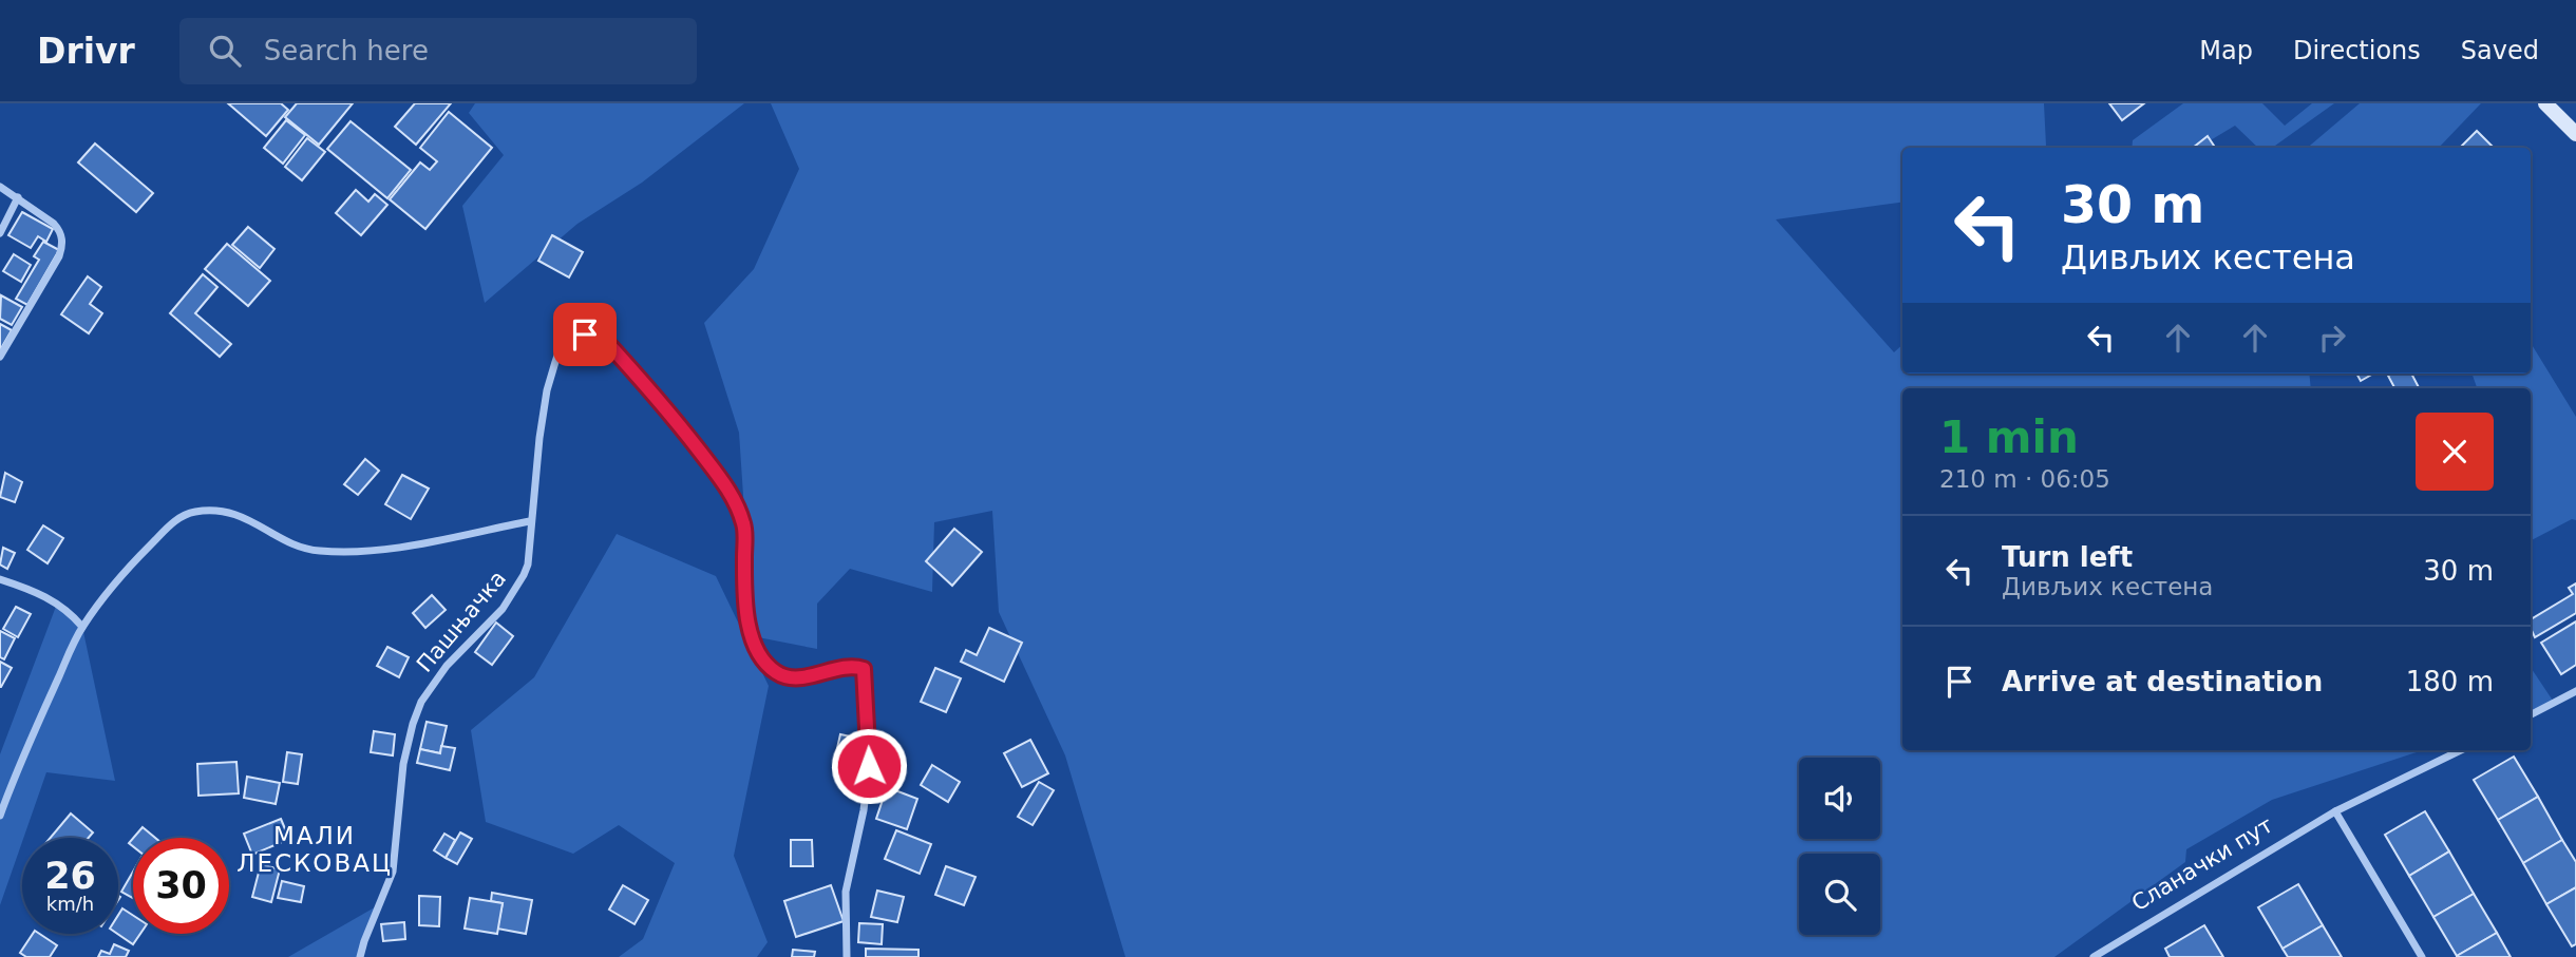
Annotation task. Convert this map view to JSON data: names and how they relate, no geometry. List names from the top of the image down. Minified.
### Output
{"streets":{"street":["Пашњачка","Сланачки пут"]},"districts":["МАЛИ ЛЕСКОВАЦ"],"page":{"header":"Drivr","search":"Search here","nav":["Map","Directions","Saved"],"turn":["30 m","Дивљих кестена"],"heading":["1 min","210 m · 06:05"],"list":[{"name":"Turn left","note":"Дивљих кестена","value":"30 m"},{"name":"Arrive at destination","value":"180 m"}],"speed":"26 km/h","limit":"30"}}
